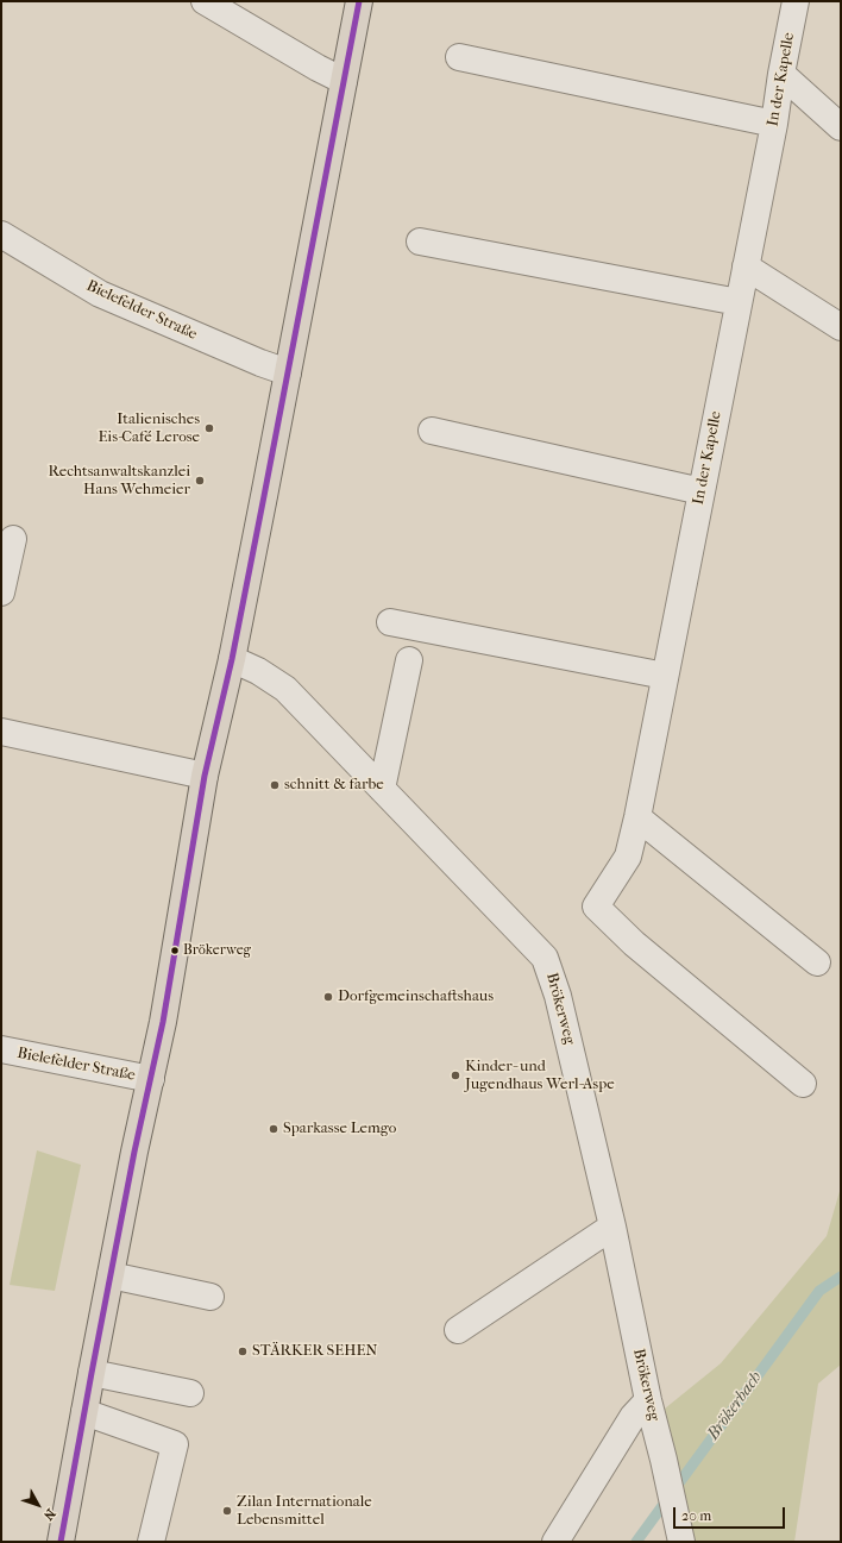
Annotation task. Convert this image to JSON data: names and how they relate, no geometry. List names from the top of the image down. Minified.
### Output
{"streets":{"main road":["Bielefelder Straße"],"street":["In der Kapelle","Brökerweg"]},"crossings":[["Bielefelder Straße","Brökerweg"]],"water":["Brökerbach"],"places":["Italienisches Eis-Café Lerose","Rechtsanwaltskanzlei Hans Wehmeier","schnitt & farbe","Brökerweg","Dorfgemeinschaftshaus","Kinder- und Jugendhaus Werl-Aspe","Sparkasse Lemgo","STÄRKER SEHEN","Zilan Internationale Lebensmittel"],"scale_bar":"20 m","north":"bottom right"}
